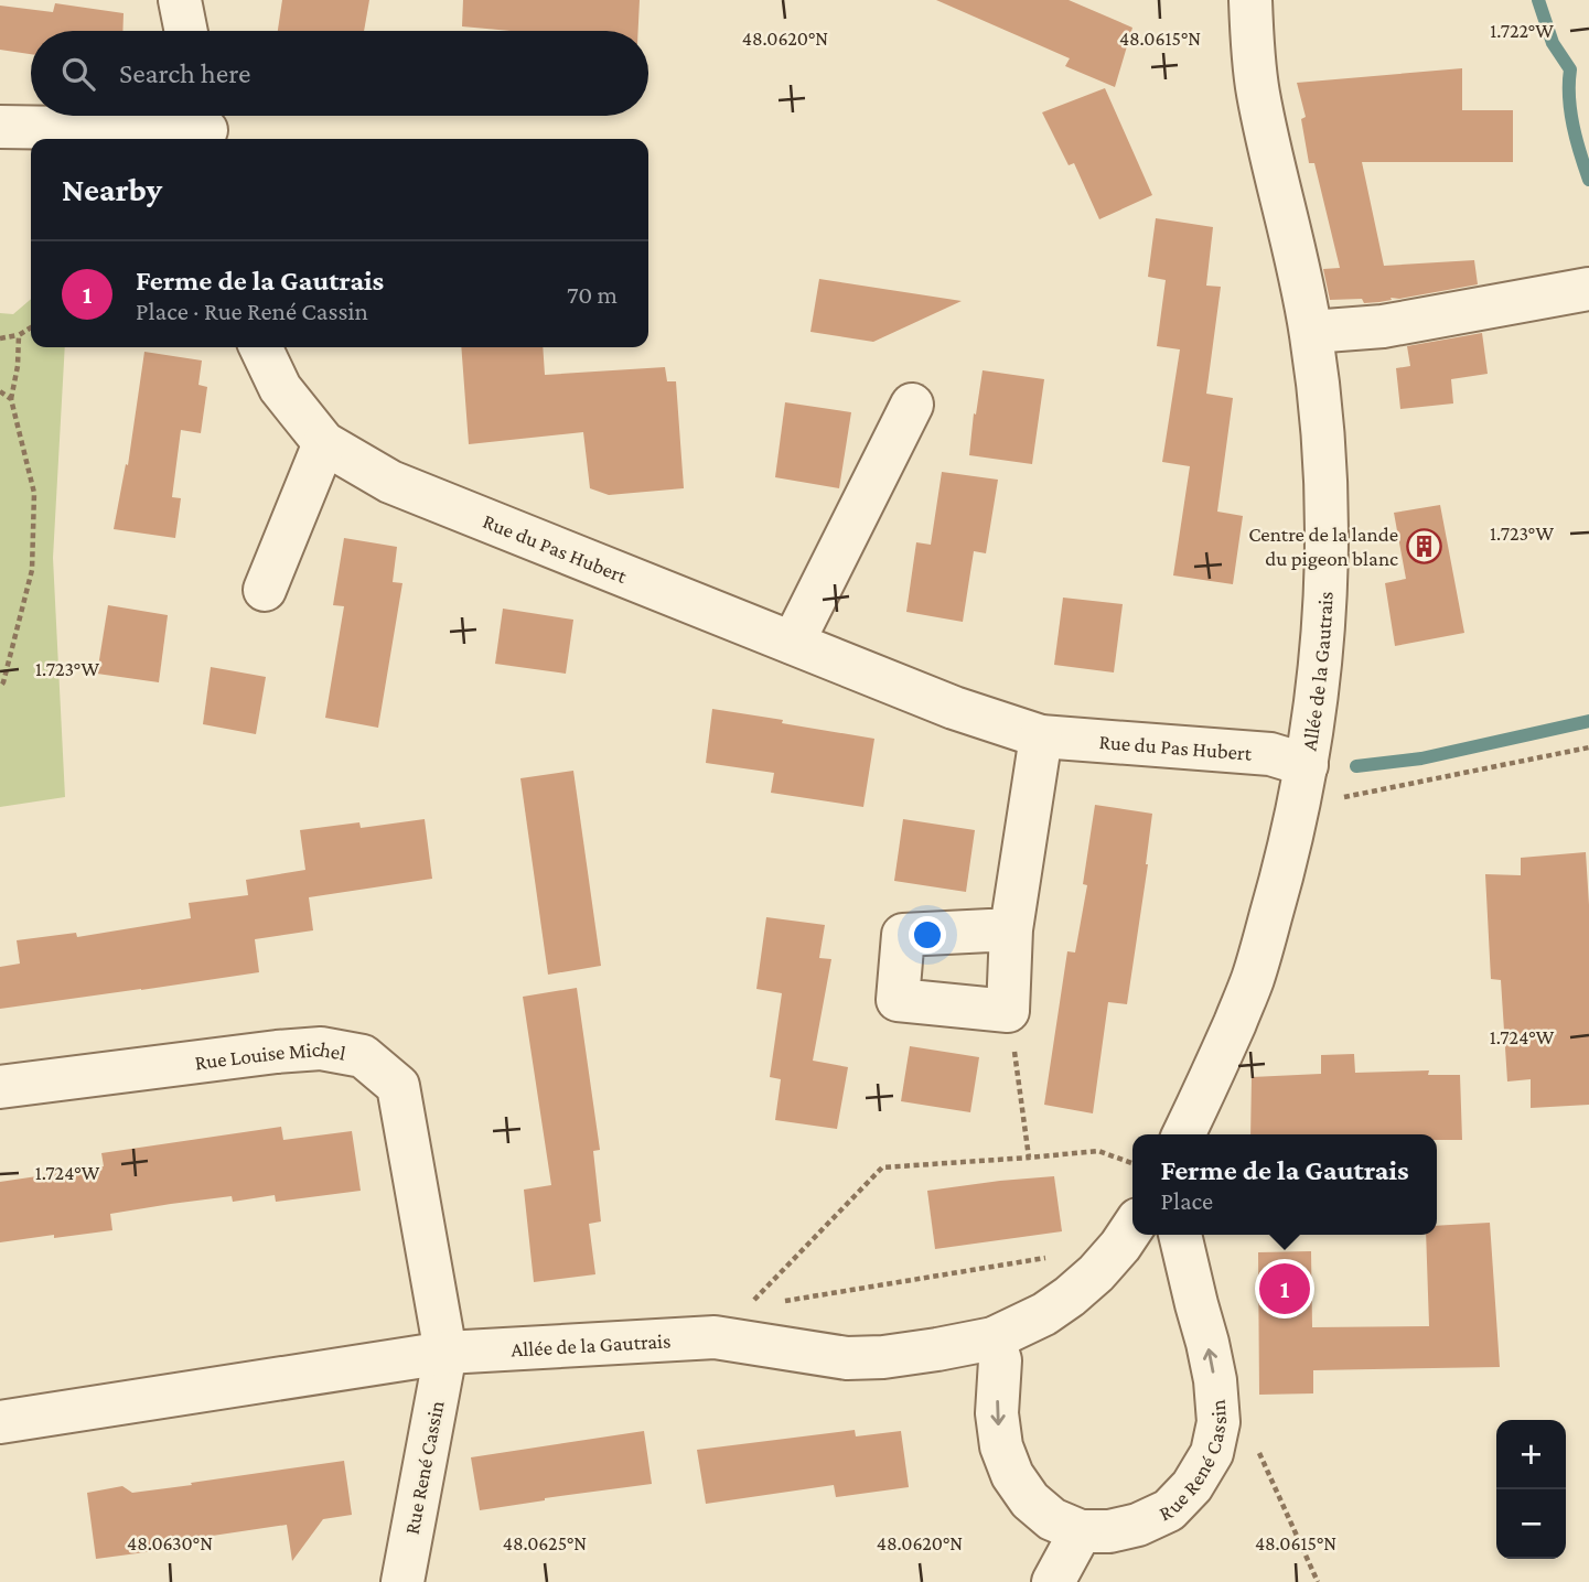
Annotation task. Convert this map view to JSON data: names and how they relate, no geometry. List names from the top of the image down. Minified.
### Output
{"streets":{"street":["Rue du Pas Hubert","Allée de la Gautrais","Rue Louise Michel","Rue René Cassin"]},"crossings":[["Rue du Pas Hubert","Allée de la Gautrais"],["Allée de la Gautrais","Rue Louise Michel"],["Allée de la Gautrais","Rue René Cassin"],["Rue Louise Michel","Rue René Cassin"]],"places":{"building":["Centre de la lande du pigeon blanc"]},"page":{"search":"Search here","heading":"Nearby","list":[{"mark":"1","name":"Ferme de la Gautrais","note":"Place · Rue René Cassin","value":"70 m"}],"popup":["Ferme de la Gautrais","Place"],"pins":"1","map_buttons":["+","−"]},"coordinates":["1.722°W","48.0620°N","48.0615°N","1.723°W","1.724°W","48.0630°N","48.0625°N"]}
